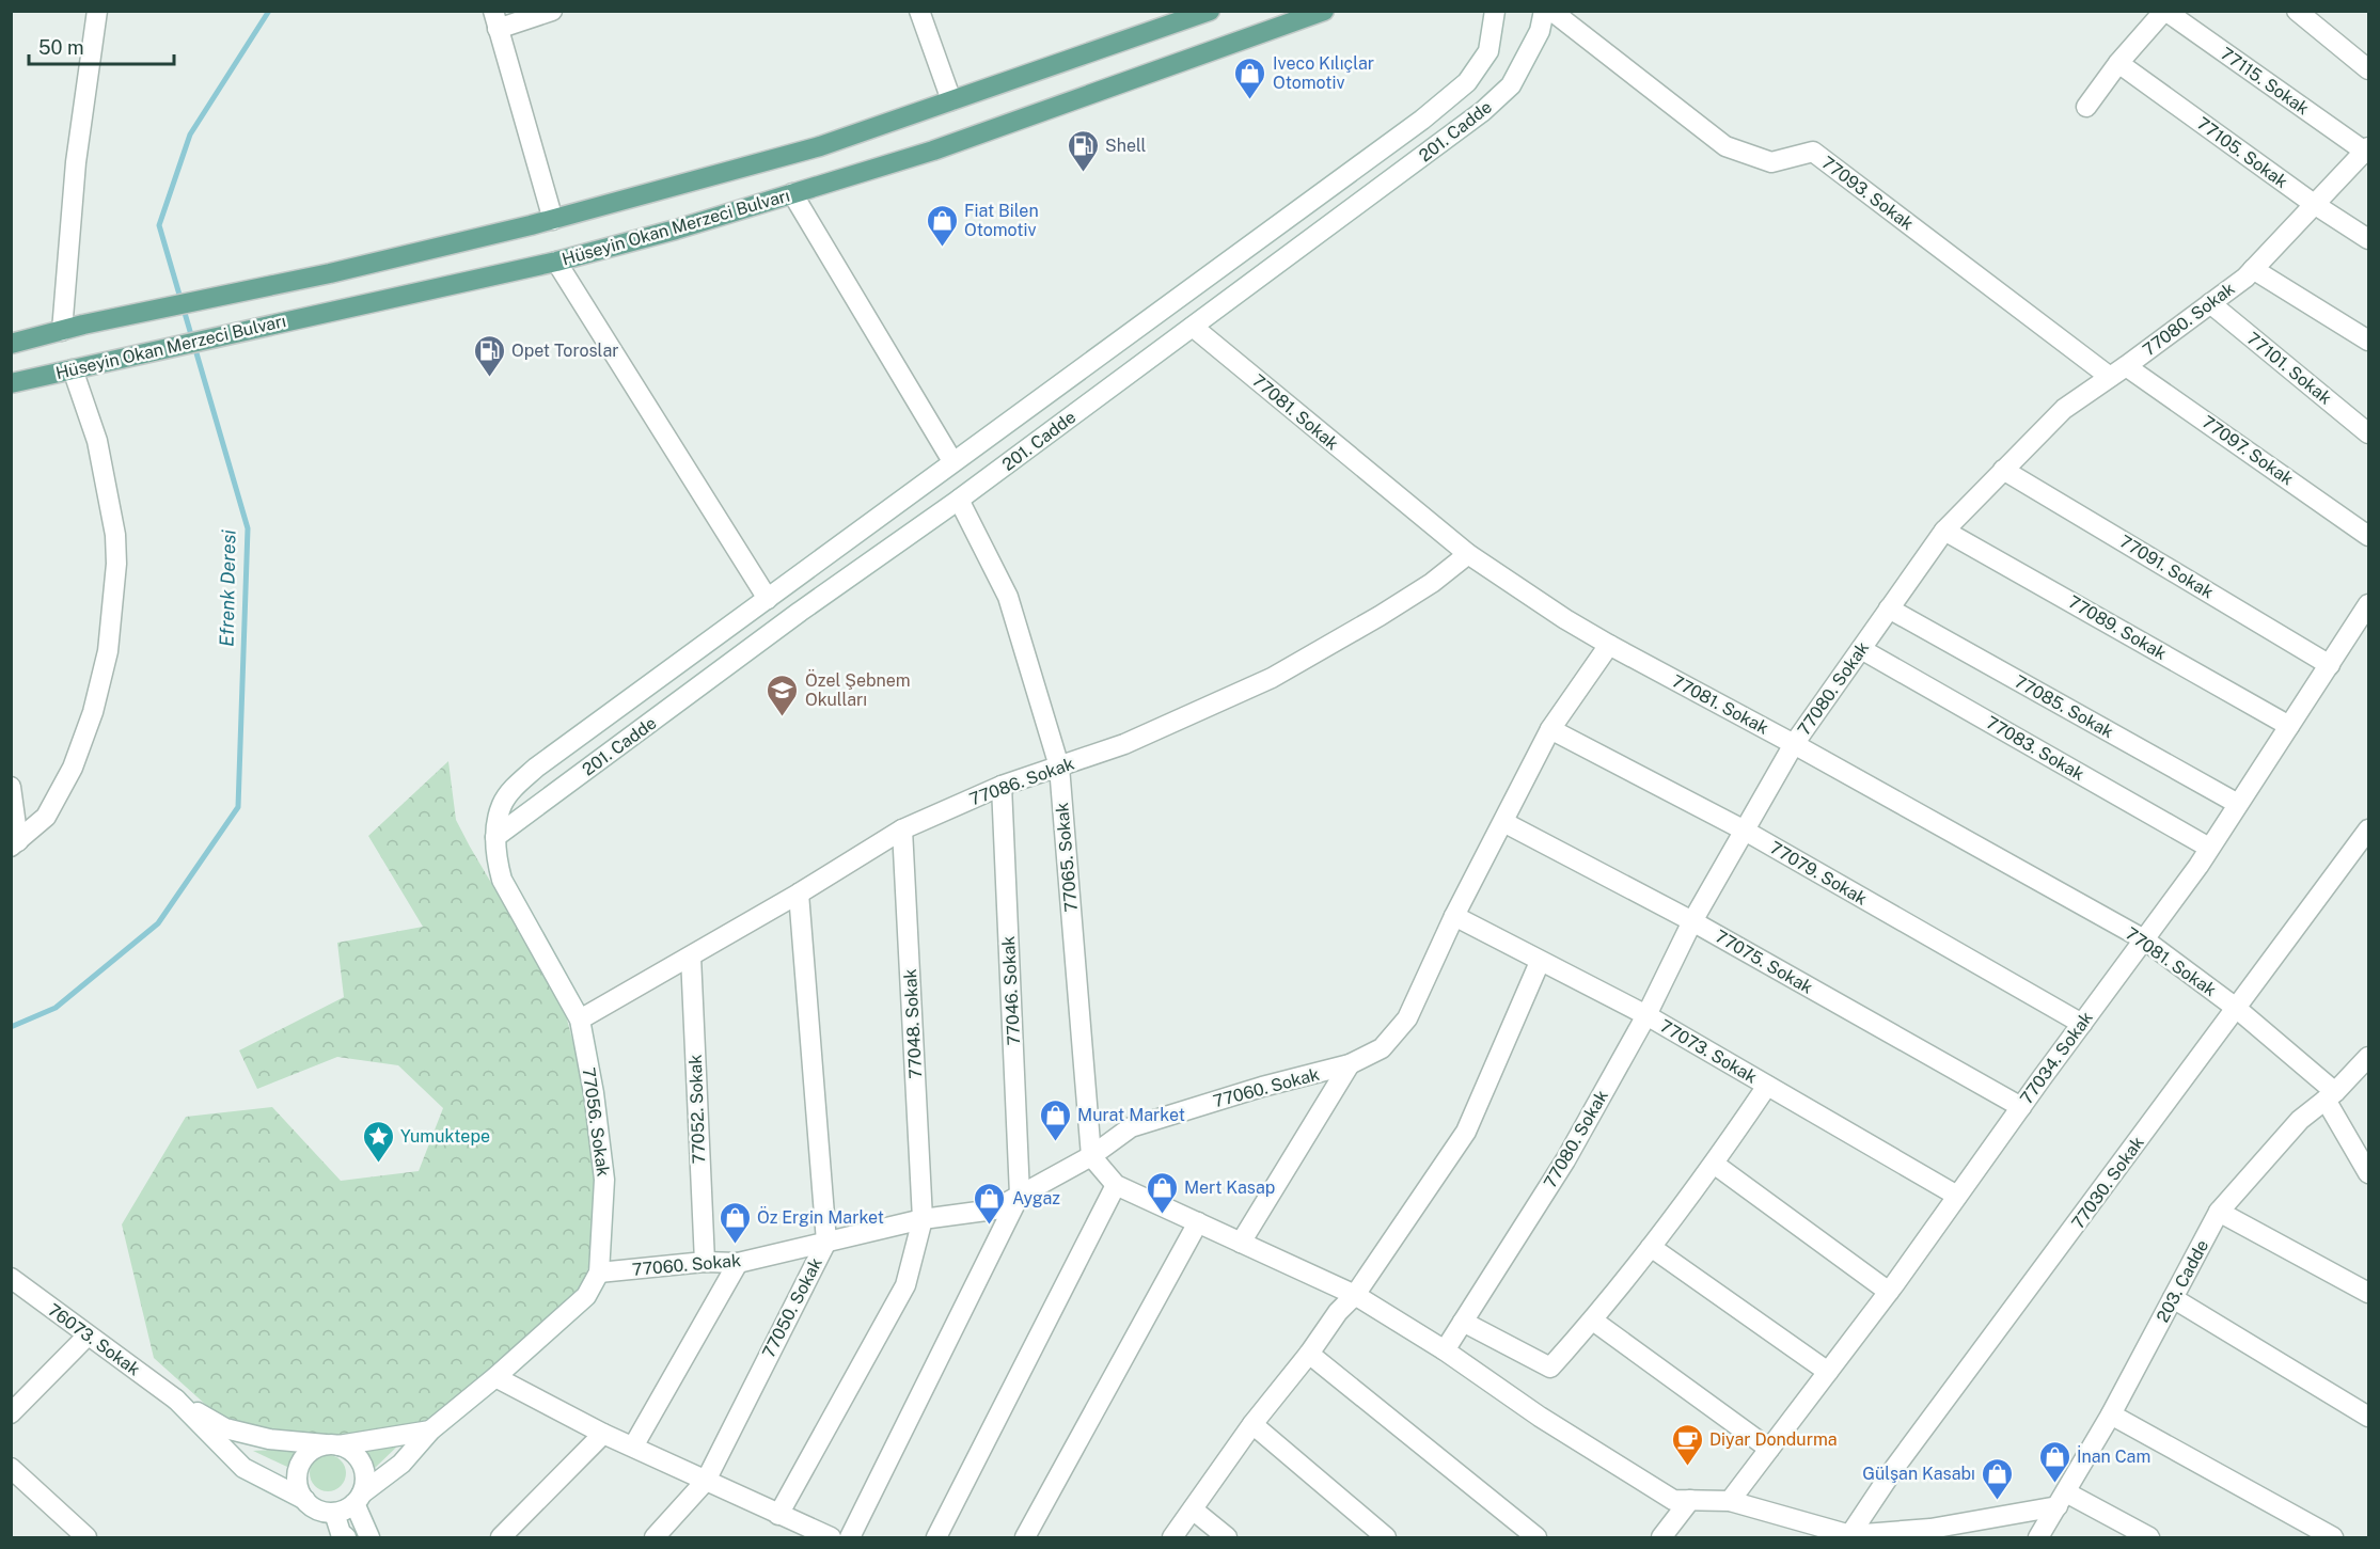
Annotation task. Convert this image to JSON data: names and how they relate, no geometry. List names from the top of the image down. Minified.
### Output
{"streets":{"main road":["Hüseyin Okan Merzeci Bulvarı"],"street":["77115. Sokak","201. Cadde","77105. Sokak","77093. Sokak","77080. Sokak","77101. Sokak","77081. Sokak","77097. Sokak","77091. Sokak","77089. Sokak","77085. Sokak","77083. Sokak","77086. Sokak","77065. Sokak","77079. Sokak","77075. Sokak","77046. Sokak","77048. Sokak","77073. Sokak","77034. Sokak","77060. Sokak","77052. Sokak","77056. Sokak","77030. Sokak","203. Cadde","77050. Sokak","76073. Sokak"]},"crossings":[["77115. Sokak","77080. Sokak"],["201. Cadde","77081. Sokak"],["201. Cadde","77065. Sokak"],["201. Cadde","77056. Sokak"],["77105. Sokak","77080. Sokak"],["77093. Sokak","77080. Sokak"],["77093. Sokak","77097. Sokak"],["77080. Sokak","77101. Sokak"],["77080. Sokak","77081. Sokak"],["77080. Sokak","77097. Sokak"],["77080. Sokak","77091. Sokak"],["77080. Sokak","77089. Sokak"],["77080. Sokak","77085. Sokak"],["77080. Sokak","77083. Sokak"],["77080. Sokak","77079. Sokak"],["77080. Sokak","77075. Sokak"],["77080. Sokak","77073. Sokak"],["77081. Sokak","77086. Sokak"],["77081. Sokak","77034. Sokak"],["77081. Sokak","77060. Sokak"],["77081. Sokak","77030. Sokak"],["77081. Sokak","203. Cadde"],["77091. Sokak","77034. Sokak"],["77089. Sokak","77034. Sokak"],["77085. Sokak","77034. Sokak"],["77083. Sokak","77034. Sokak"],["77086. Sokak","77065. Sokak"],["77086. Sokak","77046. Sokak"],["77086. Sokak","77048. Sokak"],["77086. Sokak","77052. Sokak"],["77086. Sokak","77056. Sokak"],["77086. Sokak","77050. Sokak"],["77065. Sokak","77060. Sokak"],["77079. Sokak","77034. Sokak"],["77079. Sokak","77060. Sokak"],["77075. Sokak","77034. Sokak"],["77075. Sokak","77060. Sokak"],["77046. Sokak","77060. Sokak"],["77048. Sokak","77060. Sokak"],["77073. Sokak","77034. Sokak"],["77073. Sokak","77060. Sokak"],["77060. Sokak","77052. Sokak"],["77060. Sokak","77056. Sokak"],["77060. Sokak","77050. Sokak"]],"water":["Efrenk Deresi"],"places":{"shop":["Iveco Kılıçlar Otomotiv","Fiat Bilen Otomotiv","Murat Market","Mert Kasap","Aygaz","Öz Ergin Market","İnan Cam","Gülşan Kasabı"],"fuel station":["Shell","Opet Toroslar"],"school or university":["Özel Şebnem Okulları"],"place":["Yumuktepe"],"cafe":["Diyar Dondurma"]},"scale_bar":"50 m"}
